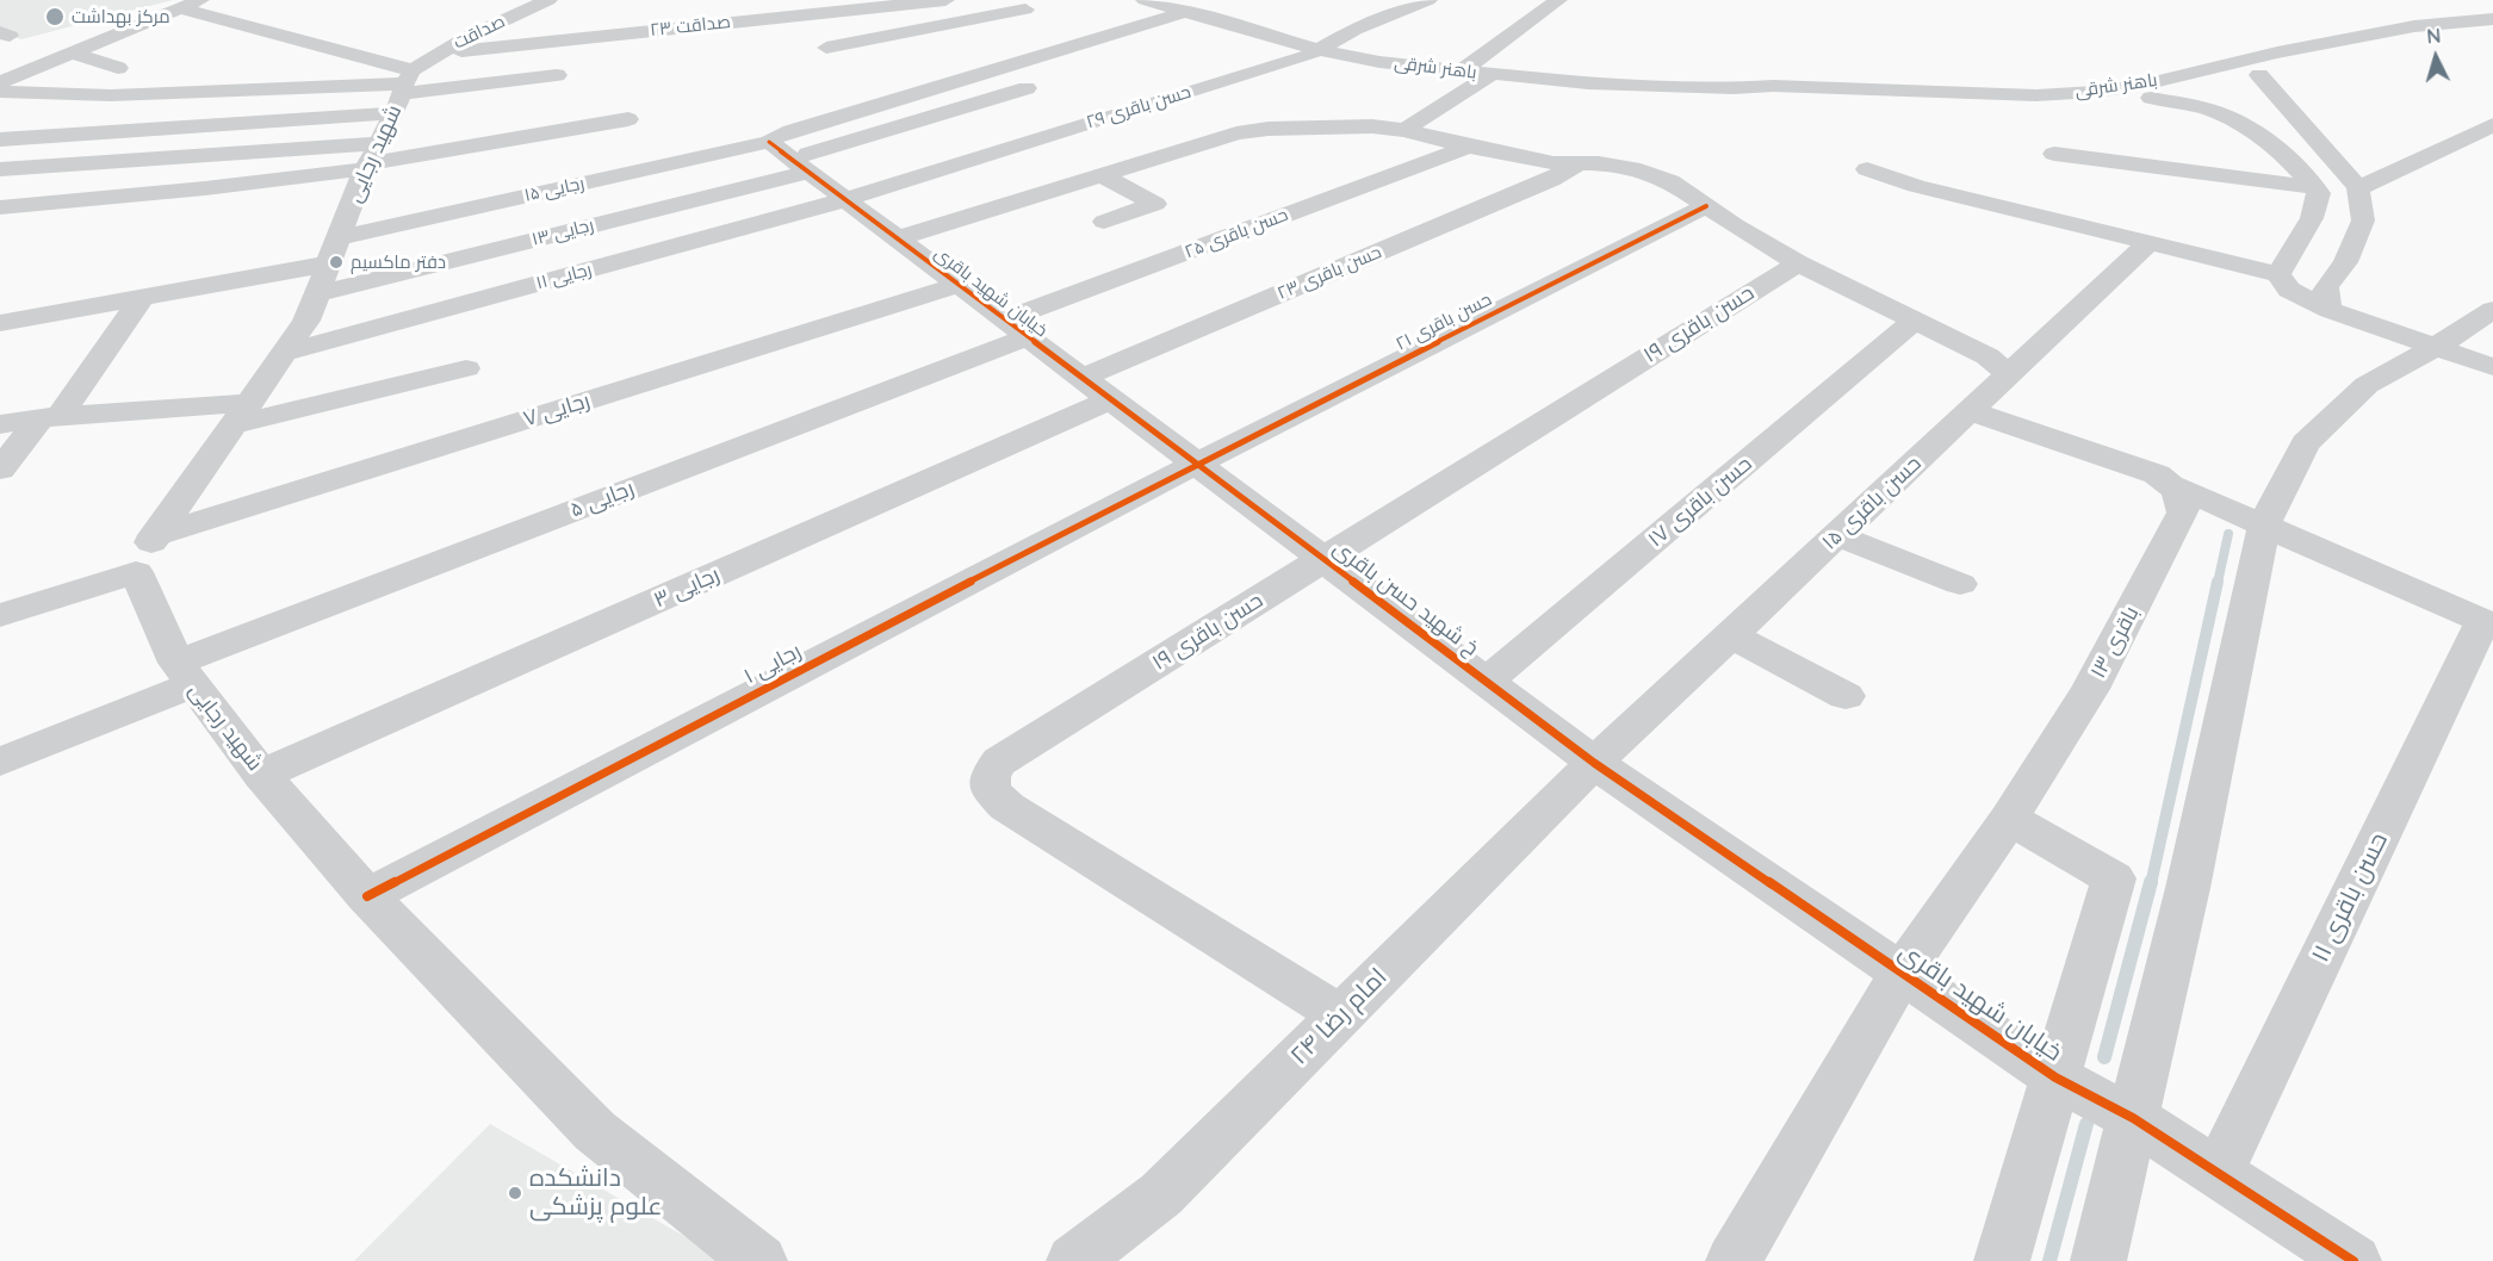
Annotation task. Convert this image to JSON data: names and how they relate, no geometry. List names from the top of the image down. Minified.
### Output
{"streets":{"street":["صداقت ۲۳","صداقت","باهنر شرقی","حسن باقری ۲۹","شهید رجایی","رجایی ۱۵","رجایی ۱۳","حسن باقری ۲۵","حسن باقری ۲۳","رجایی ۱۱","خیابان شهید باقری","حسن باقری ۲۱","حسن باقری ۱۹","رجایی ۷","رجایی ۵","حسن باقری ۱۷","حسن باقری ۱۵","رجایی ۳","خ شهید حسن باقری","باقری ۱۳","رجایی ۱","حسن باقری ۱۱","امام رضا ۲۴"]},"crossings":[["صداقت ۲۳","صداقت"],["صداقت ۲۳","شهید رجایی"],["صداقت","شهید رجایی"],["باهنر شرقی","حسن باقری ۲۹"],["باهنر شرقی","رجایی ۱۵"],["حسن باقری ۲۹","رجایی ۱۱"],["حسن باقری ۲۹","خیابان شهید باقری"],["شهید رجایی","رجایی ۱۵"],["شهید رجایی","رجایی ۱۳"],["شهید رجایی","رجایی ۱۱"],["شهید رجایی","رجایی ۷"],["شهید رجایی","رجایی ۵"],["شهید رجایی","رجایی ۳"],["شهید رجایی","رجایی ۱"],["رجایی ۱۵","خیابان شهید باقری"],["رجایی ۱۳","خیابان شهید باقری"],["حسن باقری ۲۵","خیابان شهید باقری"],["حسن باقری ۲۵","رجایی ۵"],["حسن باقری ۲۳","خیابان شهید باقری"],["رجایی ۱۱","خیابان شهید باقری"],["خیابان شهید باقری","حسن باقری ۲۱"],["خیابان شهید باقری","رجایی ۷"],["خیابان شهید باقری","رجایی ۵"],["خیابان شهید باقری","حسن باقری ۱۵"],["خیابان شهید باقری","رجایی ۳"],["خیابان شهید باقری","خ شهید حسن باقری"],["خیابان شهید باقری","باقری ۱۳"],["خیابان شهید باقری","رجایی ۱"],["خیابان شهید باقری","حسن باقری ۱۱"],["خیابان شهید باقری","امام رضا ۲۴"],["حسن باقری ۲۱","خ شهید حسن باقری"],["حسن باقری ۲۱","رجایی ۱"],["حسن باقری ۱۹","خ شهید حسن باقری"],["حسن باقری ۱۹","امام رضا ۲۴"],["حسن باقری ۱۷","خ شهید حسن باقری"],["حسن باقری ۱۵","خ شهید حسن باقری"],["حسن باقری ۱۵","امام رضا ۲۴"],["خ شهید حسن باقری","رجایی ۱"],["خ شهید حسن باقری","امام رضا ۲۴"]],"places":["مرکز بهداشت","دفتر ماکسیم","دانشکده علوم پزشکی"],"north":"top"}
